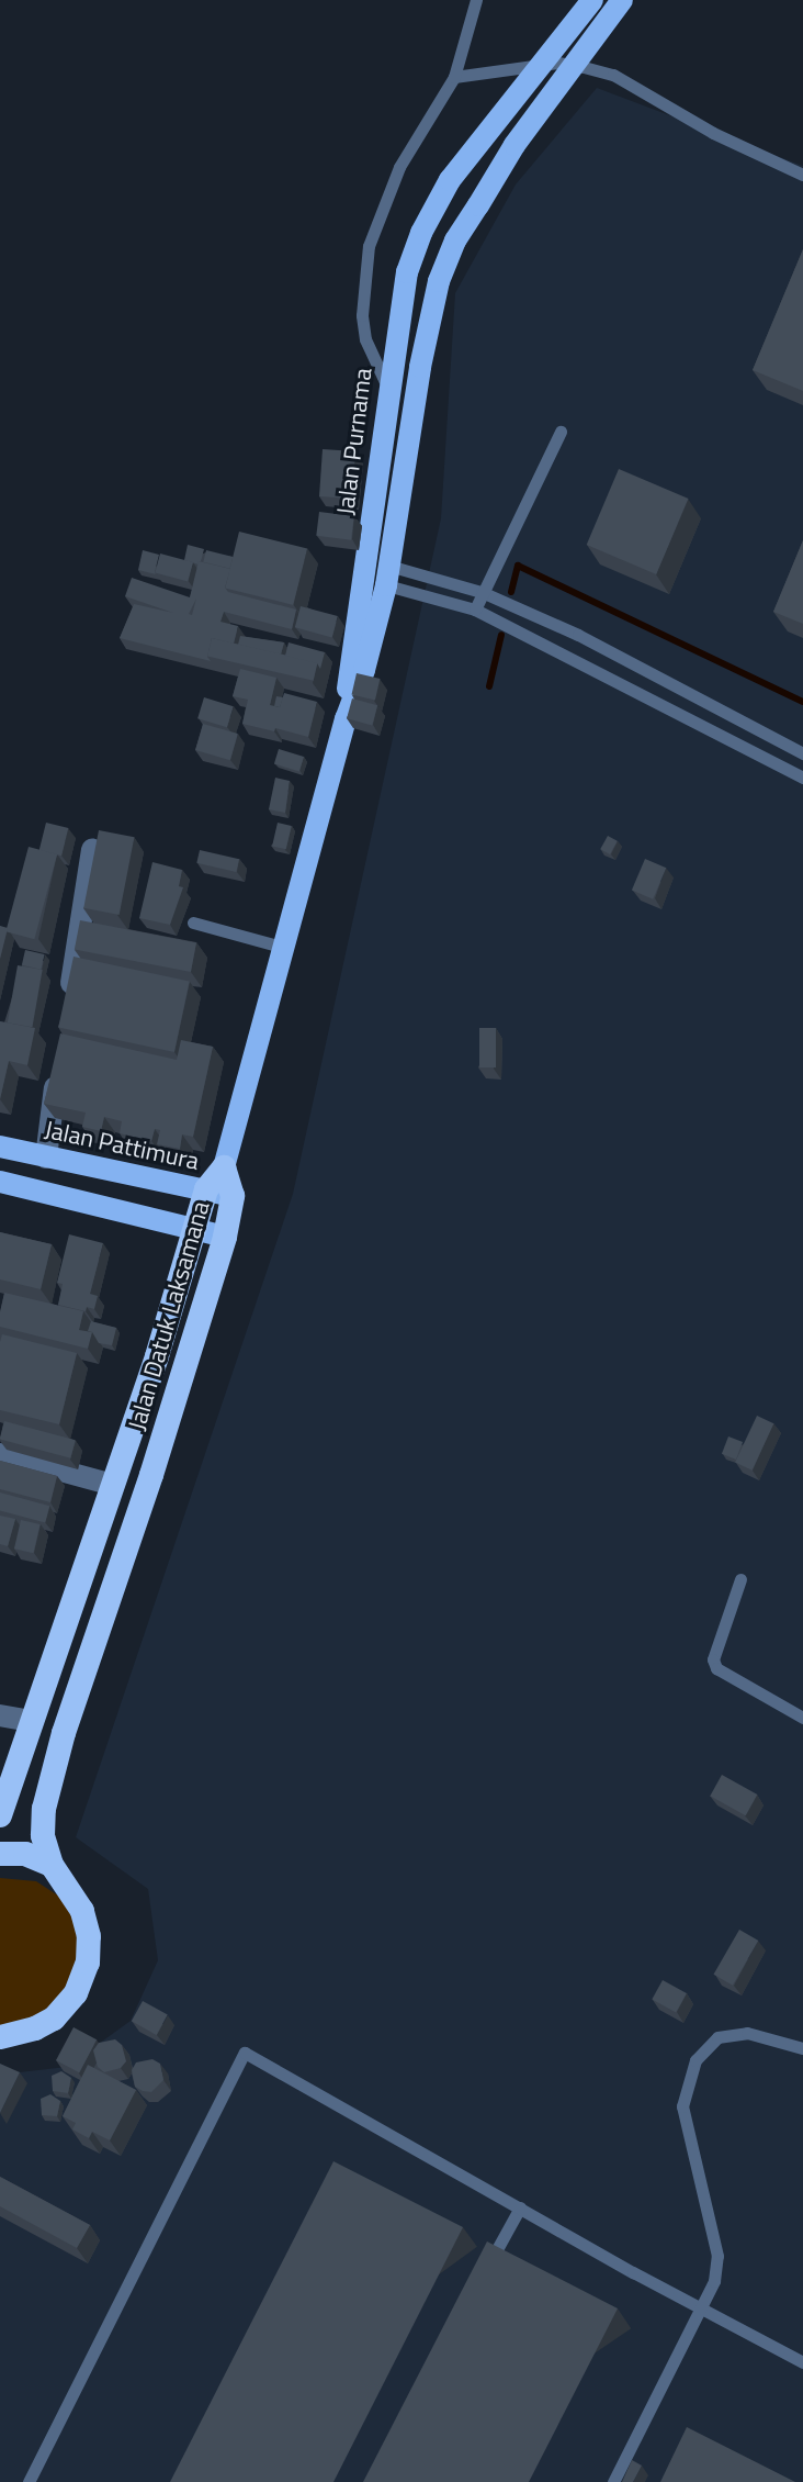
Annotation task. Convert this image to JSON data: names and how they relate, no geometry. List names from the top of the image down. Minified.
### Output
{"streets":{"highway":["Jalan Datuk Laksamana"],"main road":["Jalan Purnama","Jalan Pattimura"]},"crossings":[["Jalan Purnama","Jalan Datuk Laksamana"],["Jalan Pattimura","Jalan Datuk Laksamana"]]}
